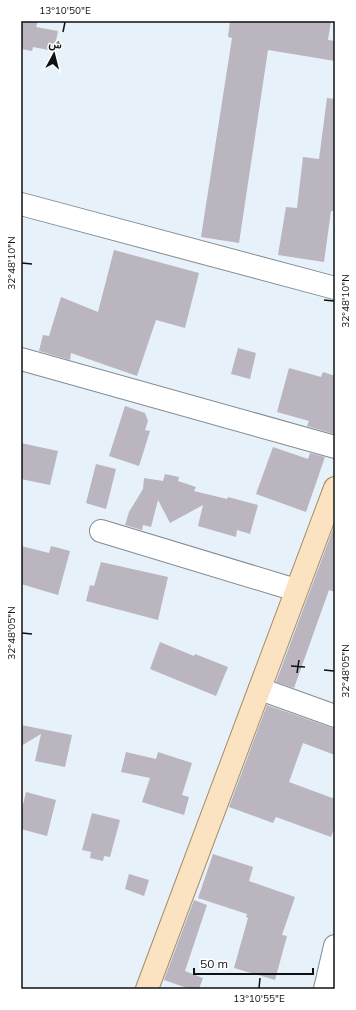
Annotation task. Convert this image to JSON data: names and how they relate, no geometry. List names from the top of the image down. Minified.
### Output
{"scale_bar":"50 m","north":"top","coordinates":["13°10'50\"E","32°48'10\"N","32°48'05\"N","13°10'55\"E"]}
